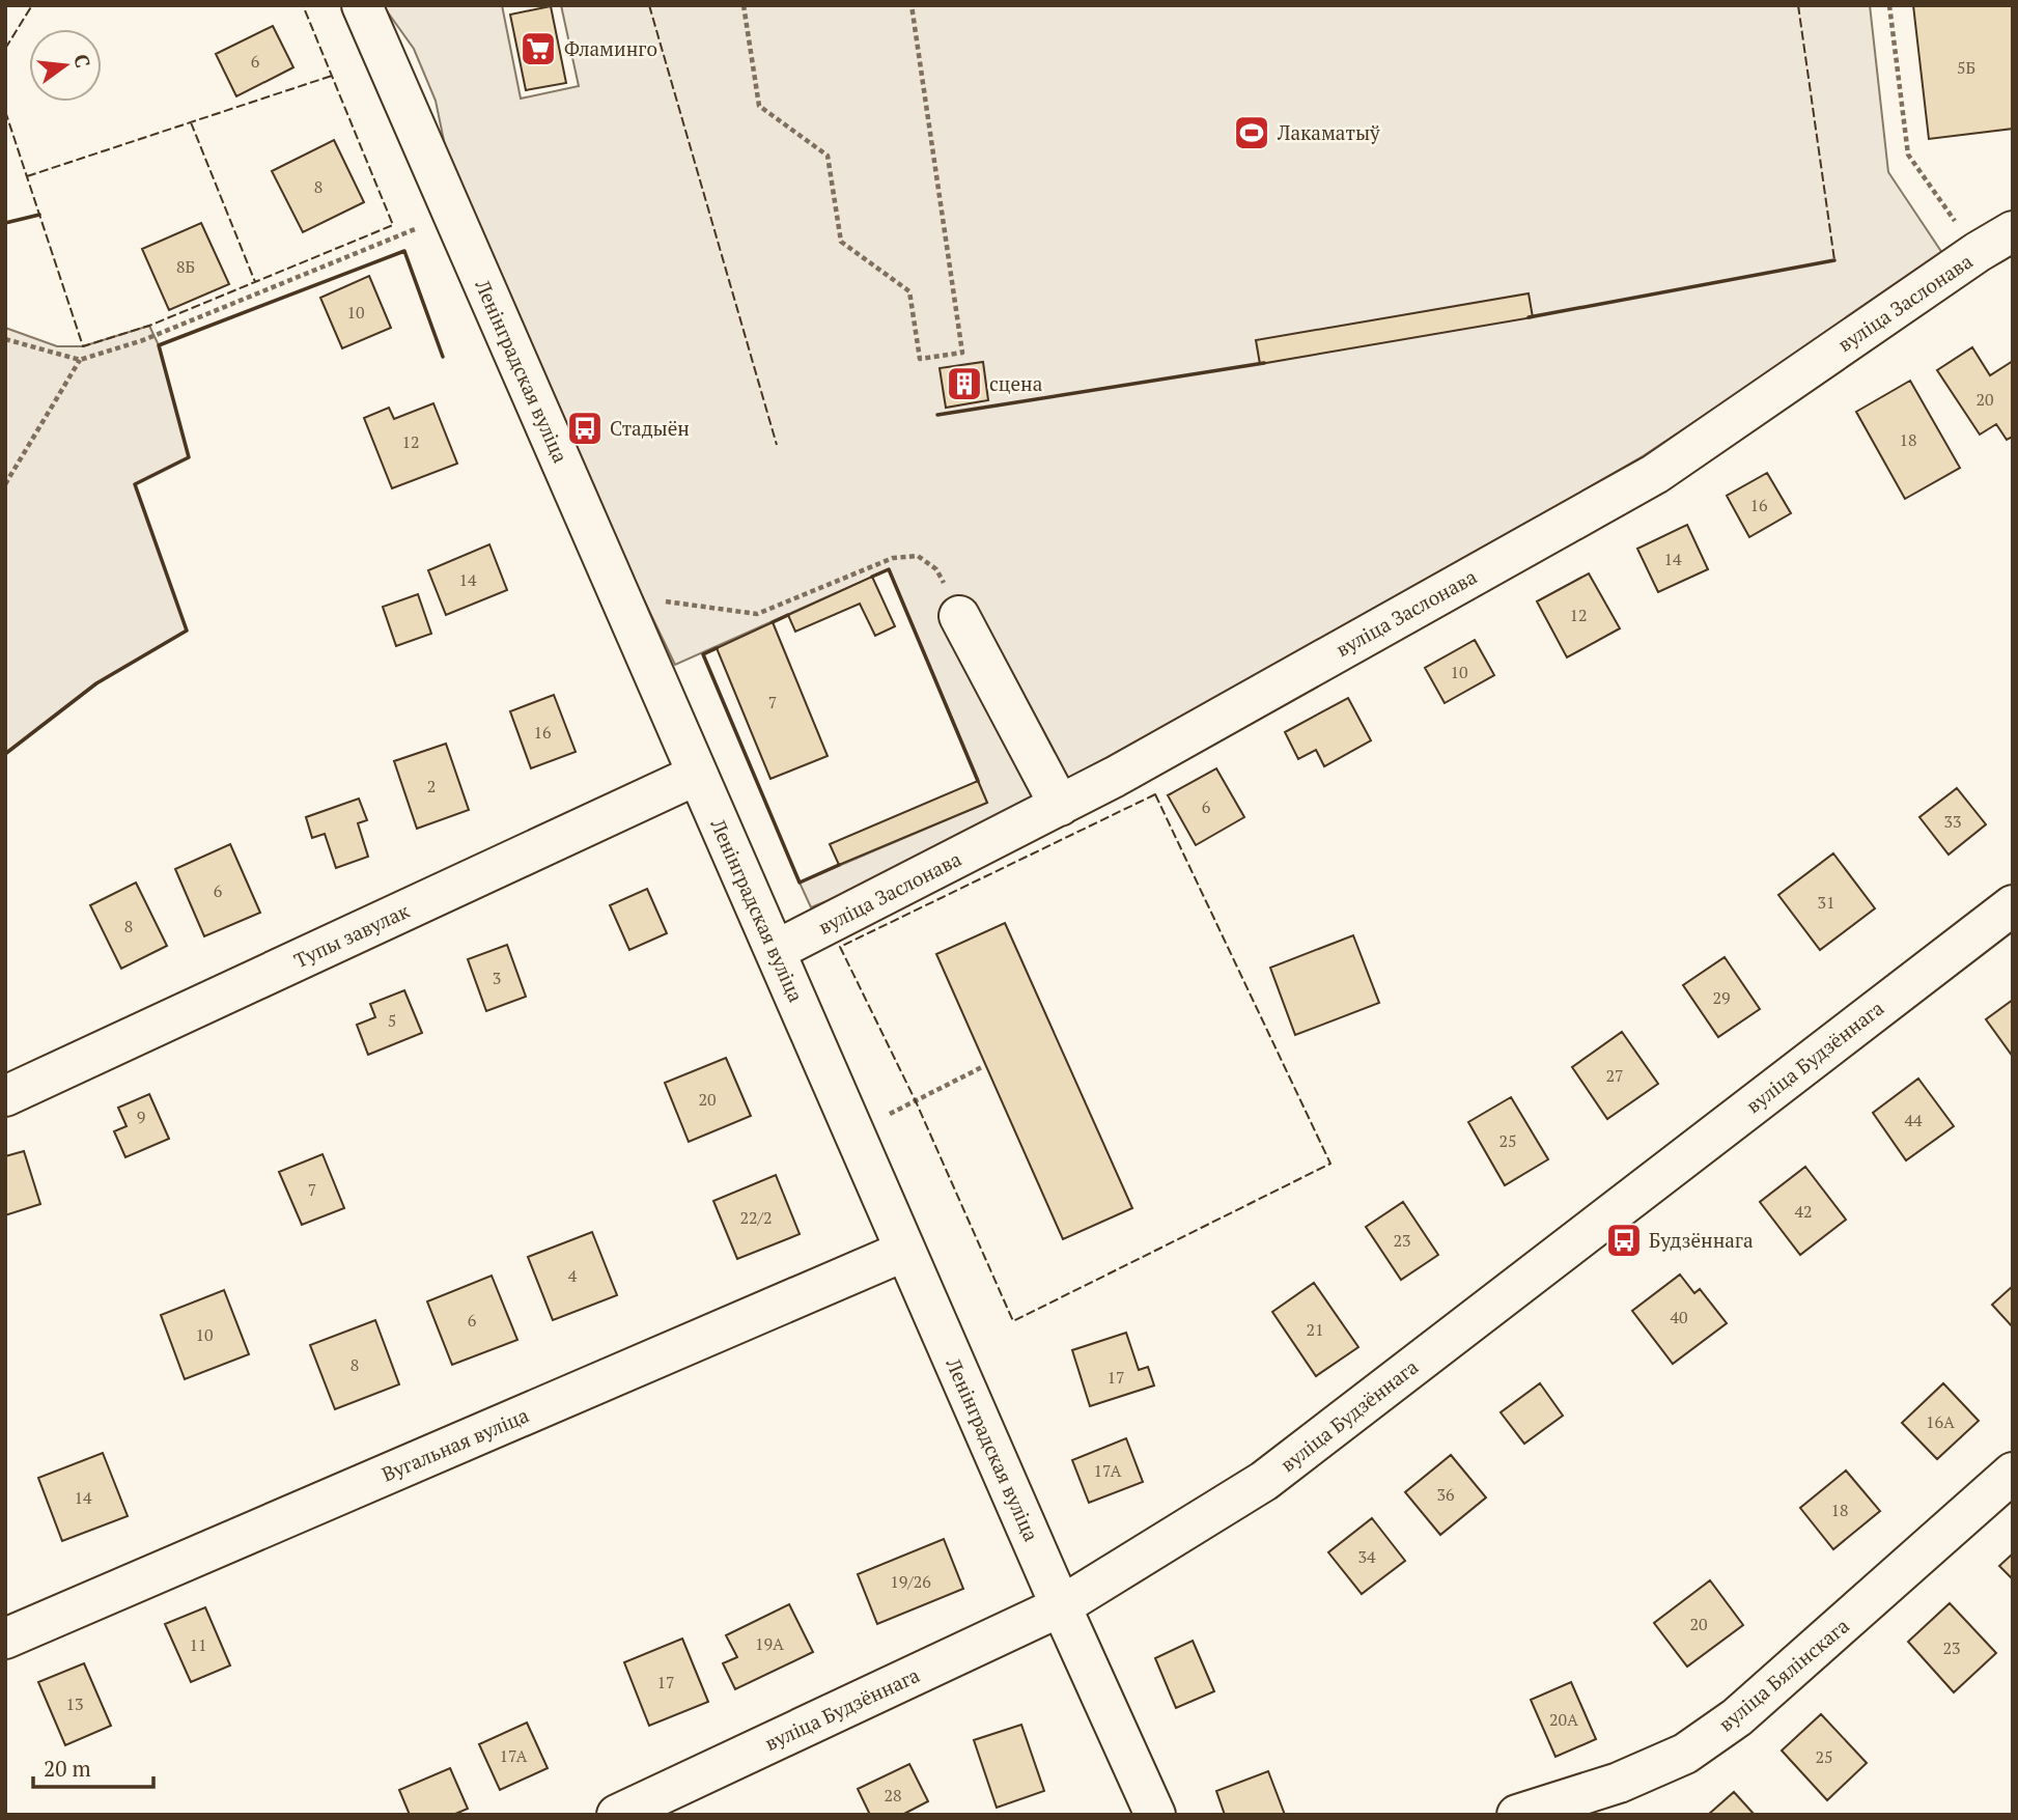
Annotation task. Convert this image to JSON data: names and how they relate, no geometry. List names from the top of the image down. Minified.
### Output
{"streets":{"street":["вуліца Заслонава","Ленінградская вуліца","Тупы завулак","вуліца Будзённага","Вугальная вуліца","вуліца Бялінскага"]},"crossings":[["вуліца Заслонава","Ленінградская вуліца"],["Ленінградская вуліца","Тупы завулак"],["Ленінградская вуліца","вуліца Будзённага"],["Ленінградская вуліца","Вугальная вуліца"]],"places":{"supermarket":["Фламинго"],"sports":["Лакаматыў"],"building":["сцена"],"bus stop":["Стадыён","Будзённага"]},"house_numbers":["6","5Б","8","8Б","10","20","18","12","16","14","14","12","10","7","16","2","6","33","6","31","8","3","29","5","27","20","9","44","25","7","42","22/2","23","4","40","6","21","10","8","17","16А","17А","36","14","18","34","19/26","20","19А","11","23","17","13","20А","17А","25","28"],"scale_bar":"20 m","north":"right"}
